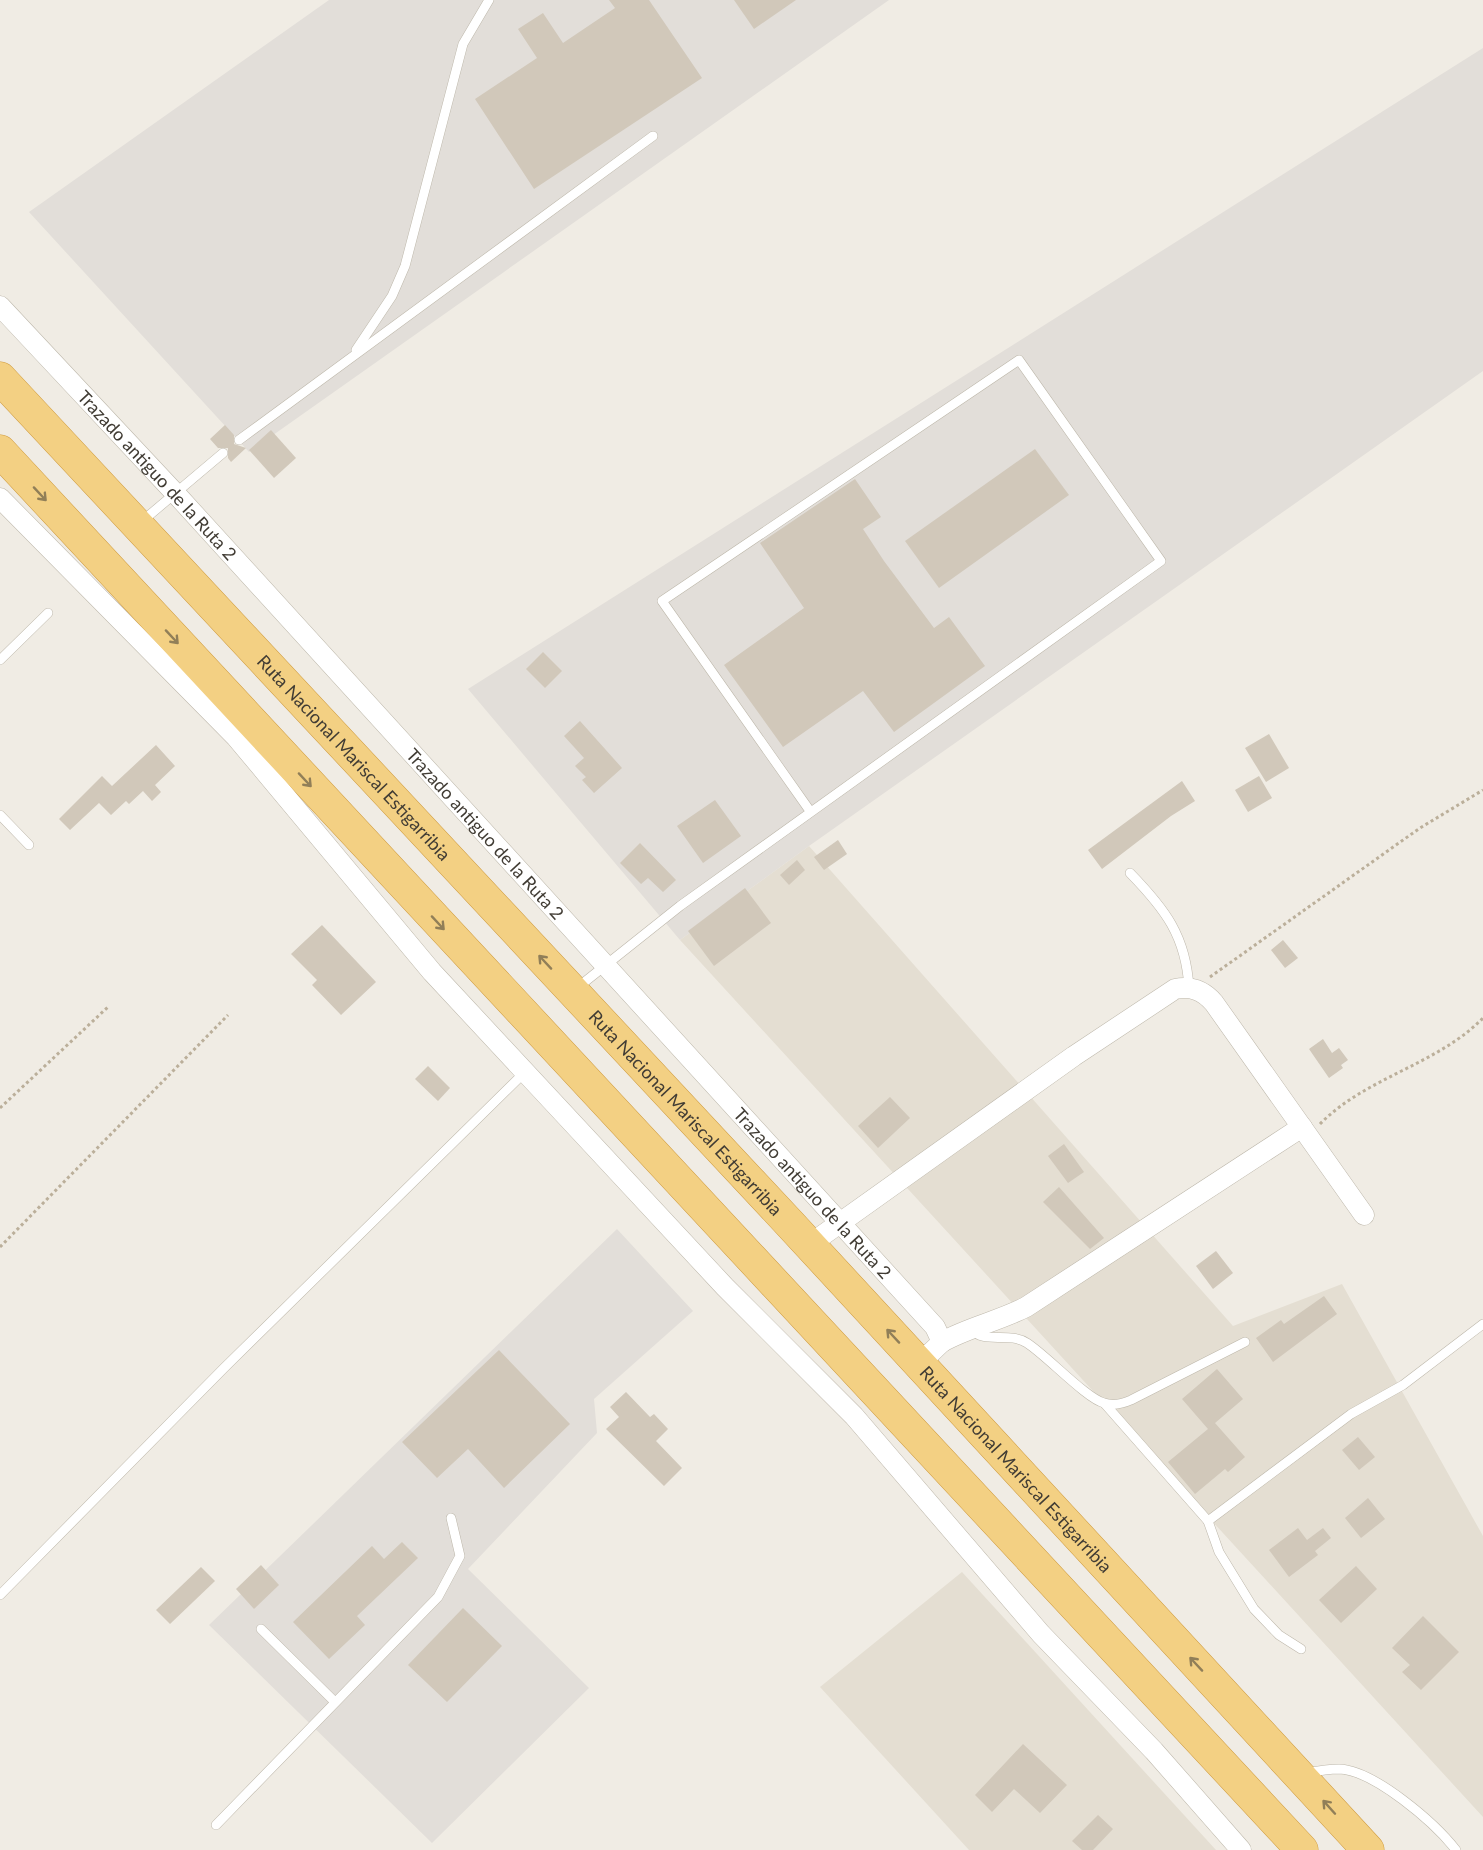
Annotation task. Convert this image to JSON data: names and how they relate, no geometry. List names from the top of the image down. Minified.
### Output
{"streets":{"highway":["Ruta Nacional Mariscal Estigarribia"],"street":["Trazado antiguo de la Ruta 2"]}}
